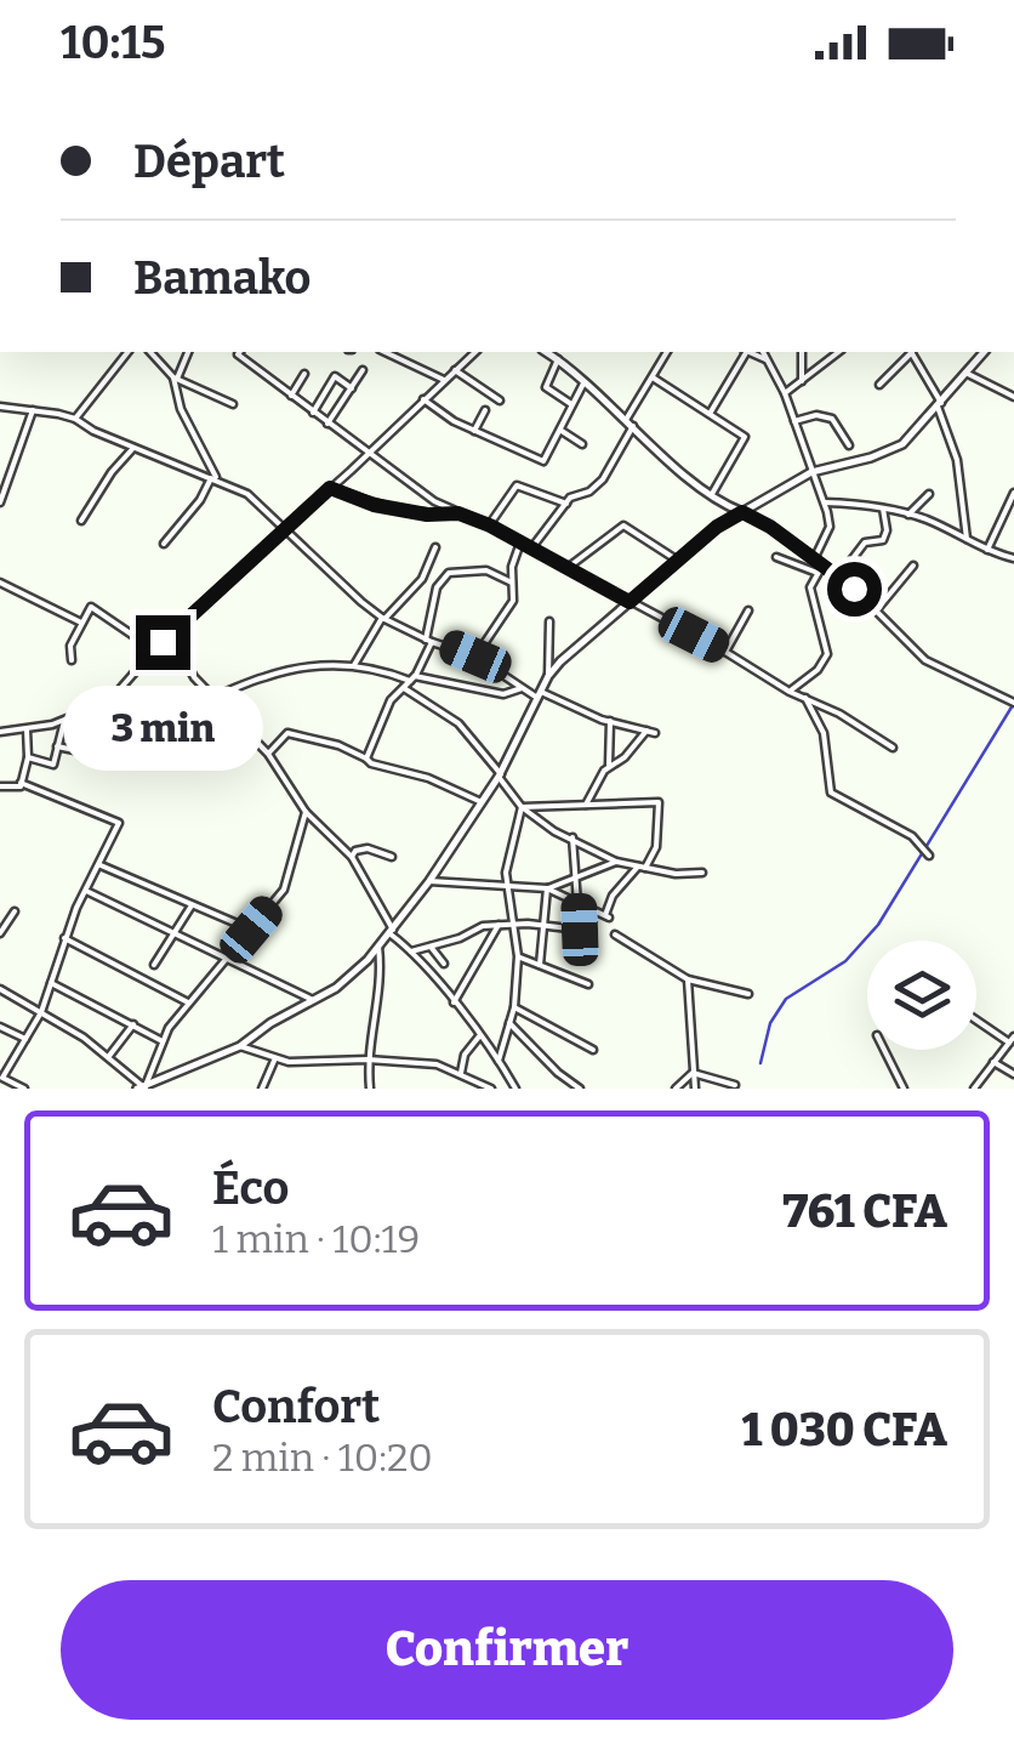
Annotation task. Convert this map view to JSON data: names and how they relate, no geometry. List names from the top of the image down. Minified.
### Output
{"page":{"status":"10:15","banner":["Départ","Bamako"],"bubble":"3 min","list":[{"name":"Éco","note":"1 min · 10:19","value":"761 CFA"},{"name":"Confort","note":"2 min · 10:20","value":"1 030 CFA"}],"buttons":"Confirmer"}}
